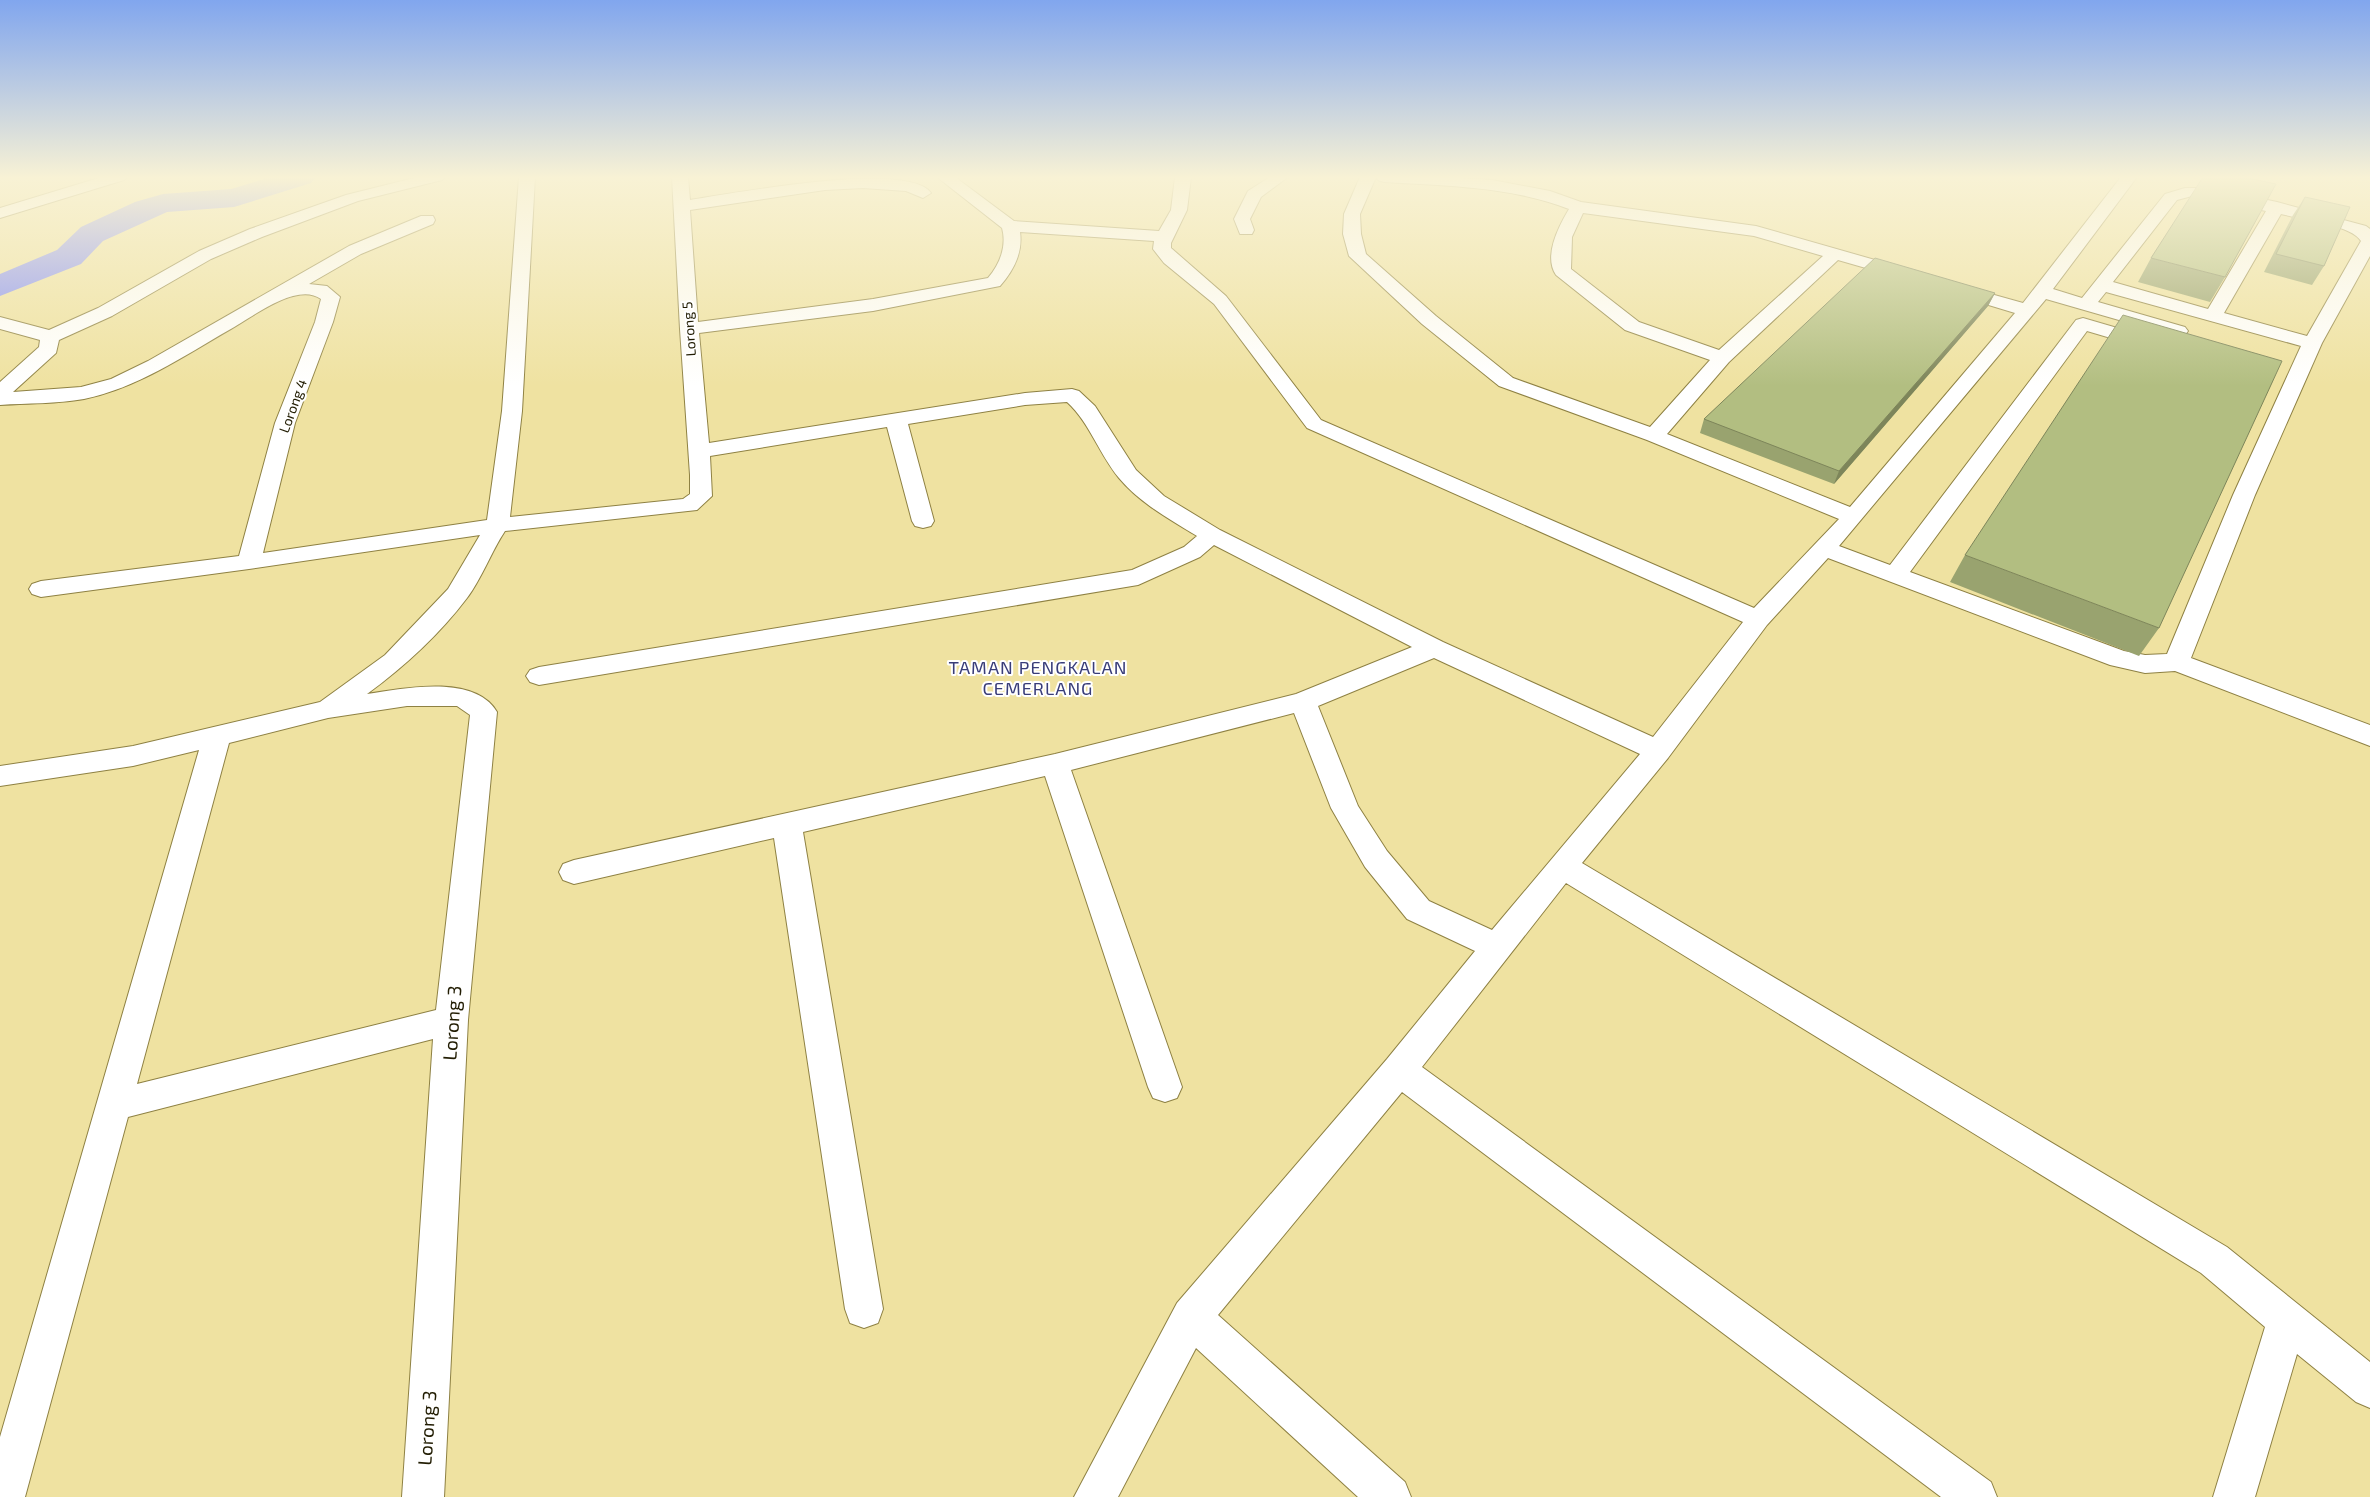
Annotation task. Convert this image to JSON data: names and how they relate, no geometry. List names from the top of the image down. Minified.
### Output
{"streets":{"street":["Lorong 5","Lorong 4","Lorong 3"]},"districts":["TAMAN PENGKALAN CEMERLANG"]}
